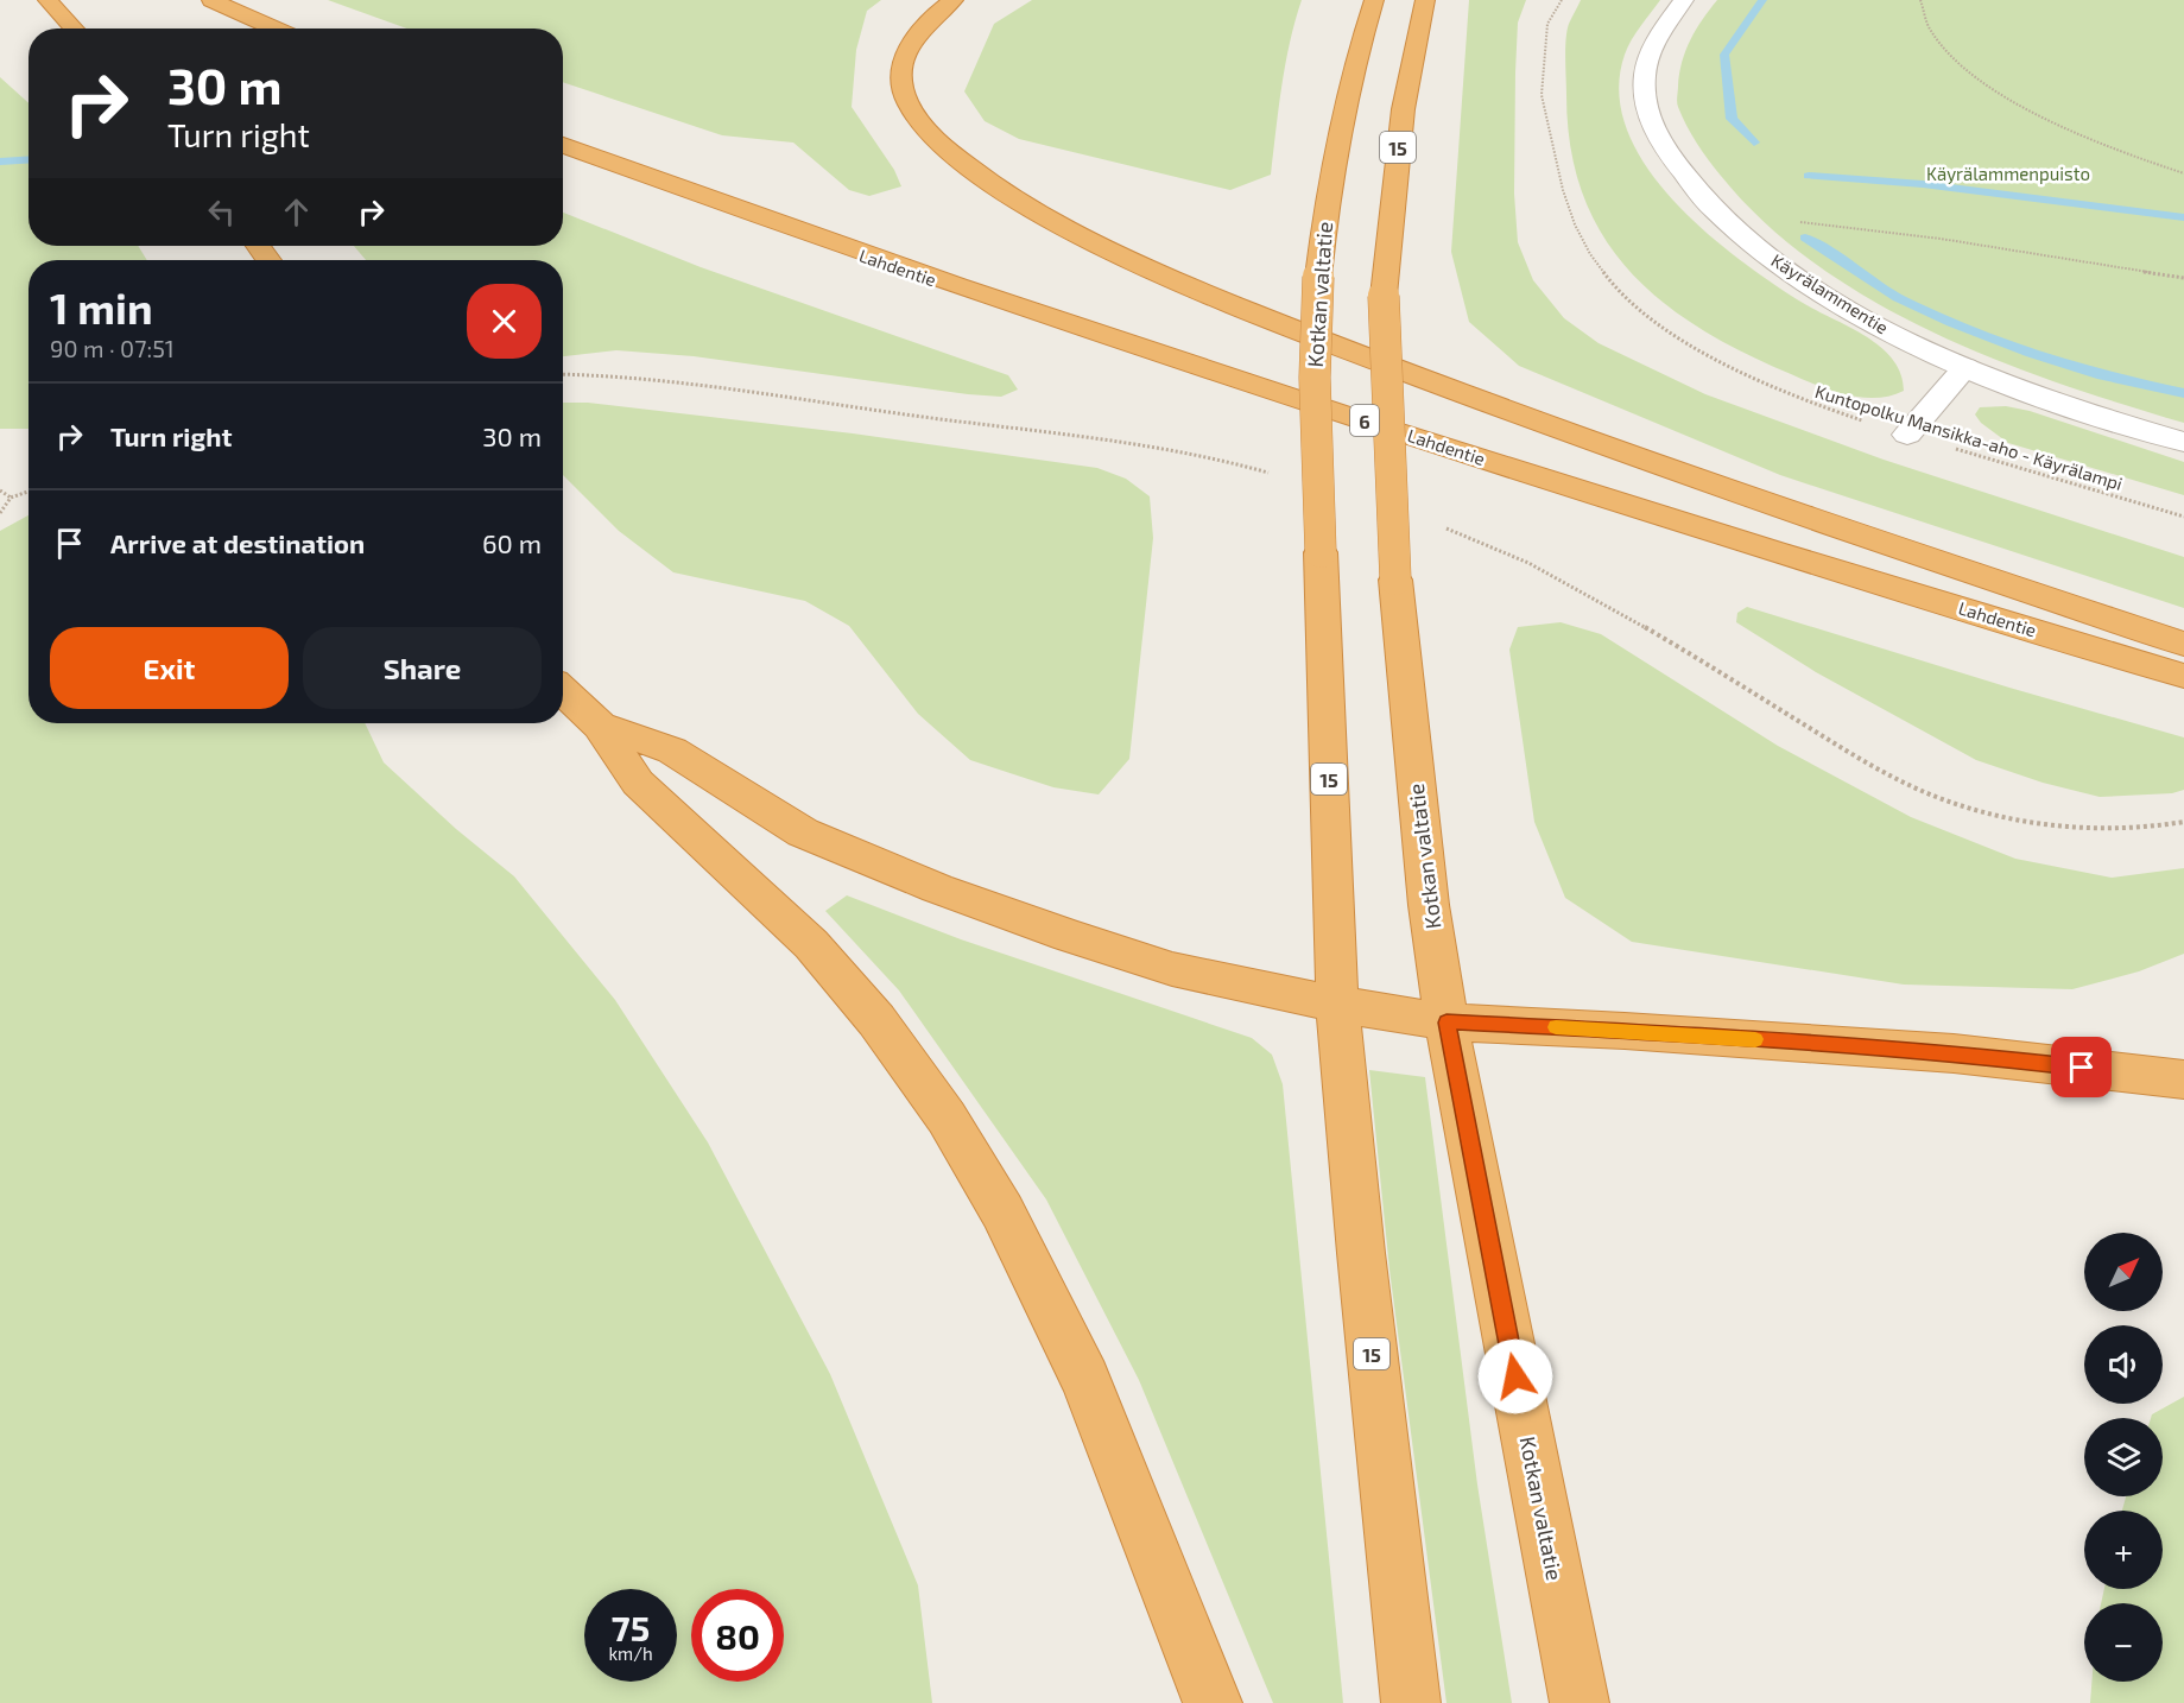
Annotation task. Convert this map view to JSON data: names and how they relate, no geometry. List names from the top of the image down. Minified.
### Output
{"streets":{"highway":["15","Lahdentie","Kotkan valtatie","6"],"street":["Käyrälammentie"],"path":["Kuntopolku Mansikka-aho - Käyrälampi"]},"parks":["Käyrälammenpuisto"],"north":"top right","page":{"turn":["30 m","Turn right"],"heading":["1 min","90 m · 07:51"],"list":[{"name":"Turn right","value":"30 m"},{"name":"Arrive at destination","value":"60 m"}],"buttons":["Exit","Share"],"map_buttons":["+","−"],"speed":"75 km/h","limit":"80"}}
